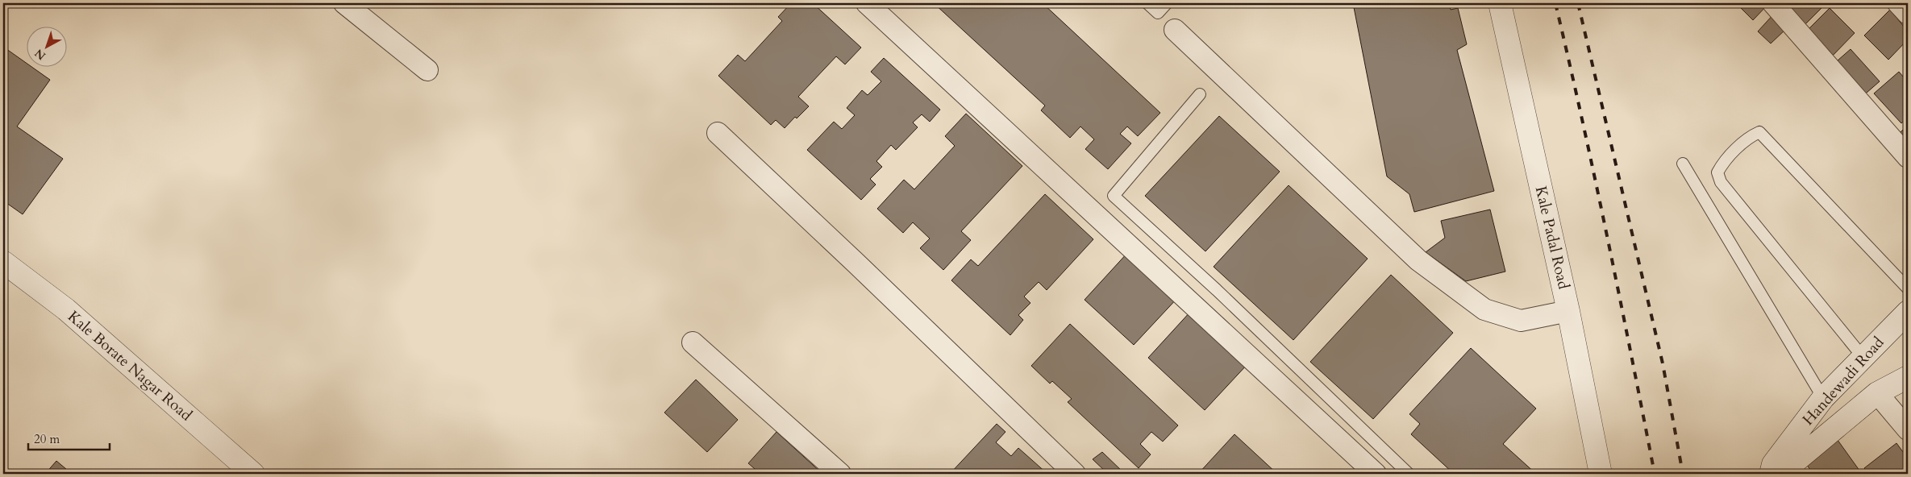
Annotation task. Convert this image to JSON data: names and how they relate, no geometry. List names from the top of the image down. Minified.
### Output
{"streets":{"street":["Kale Padal Road","Kale Borate Nagar Road","Handewadi Road"]},"scale_bar":"20 m","north":"bottom left"}
